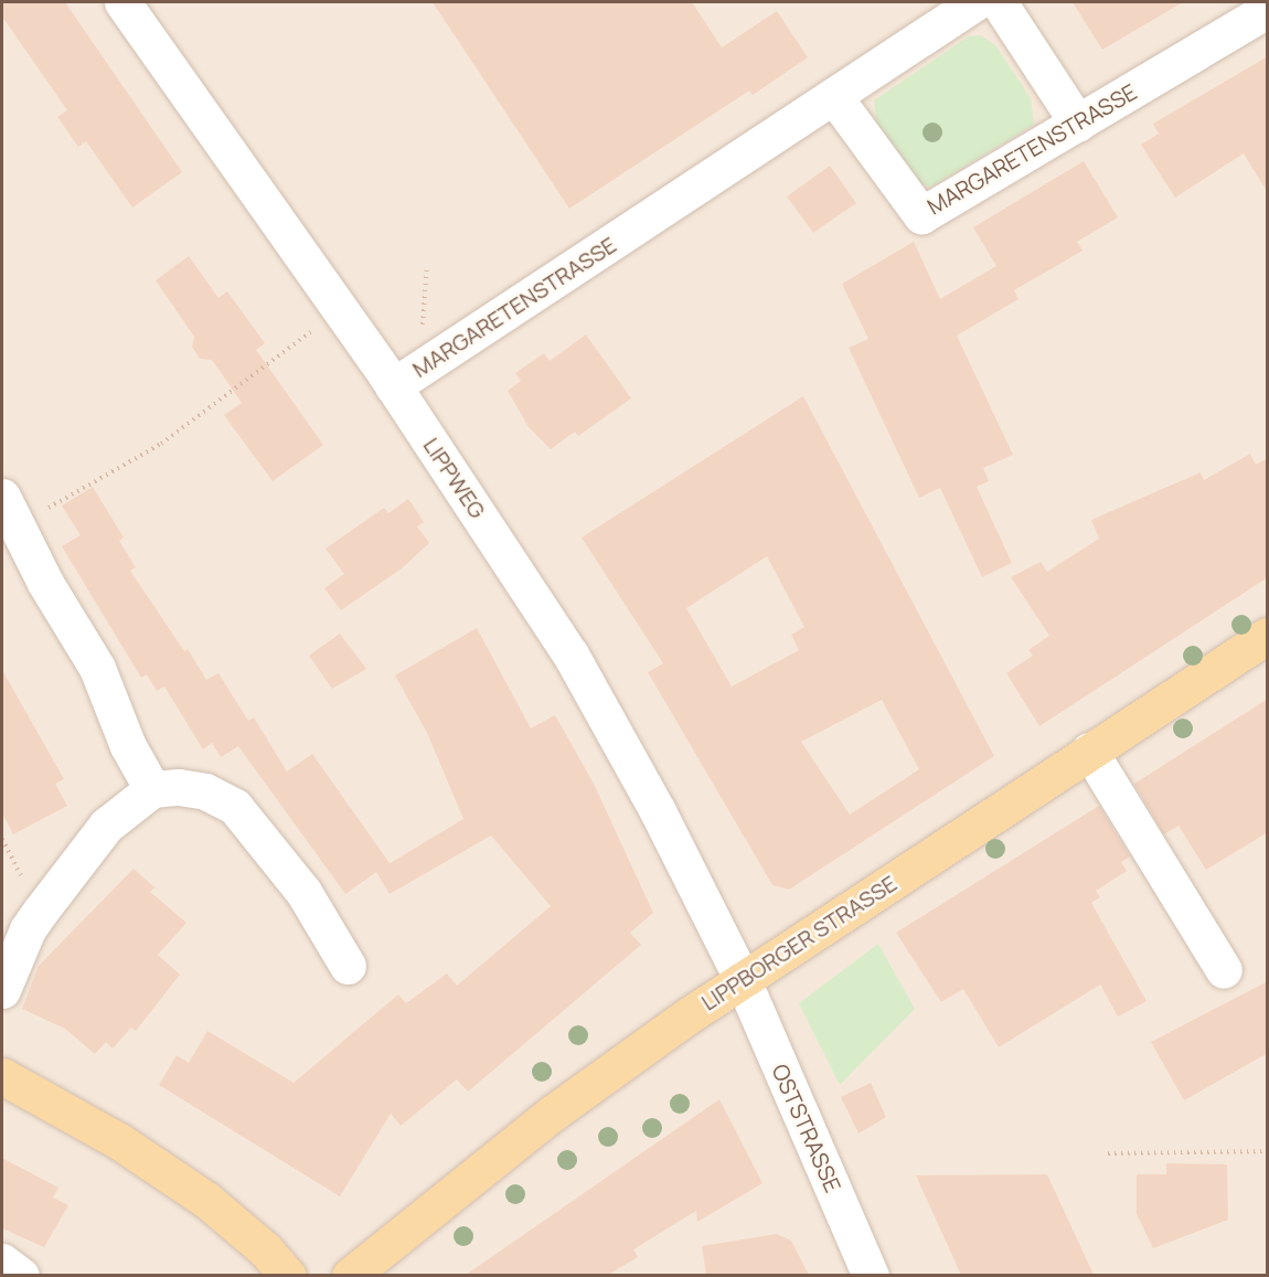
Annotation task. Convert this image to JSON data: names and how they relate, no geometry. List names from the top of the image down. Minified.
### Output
{"streets":{"main road":["LIPPBORGER STRASSE"],"street":["MARGARETENSTRASSE","LIPPWEG","OSTSTRASSE"]},"crossings":[["MARGARETENSTRASSE","LIPPWEG"],["LIPPWEG","LIPPBORGER STRASSE"],["LIPPWEG","OSTSTRASSE"],["LIPPBORGER STRASSE","OSTSTRASSE"]]}
